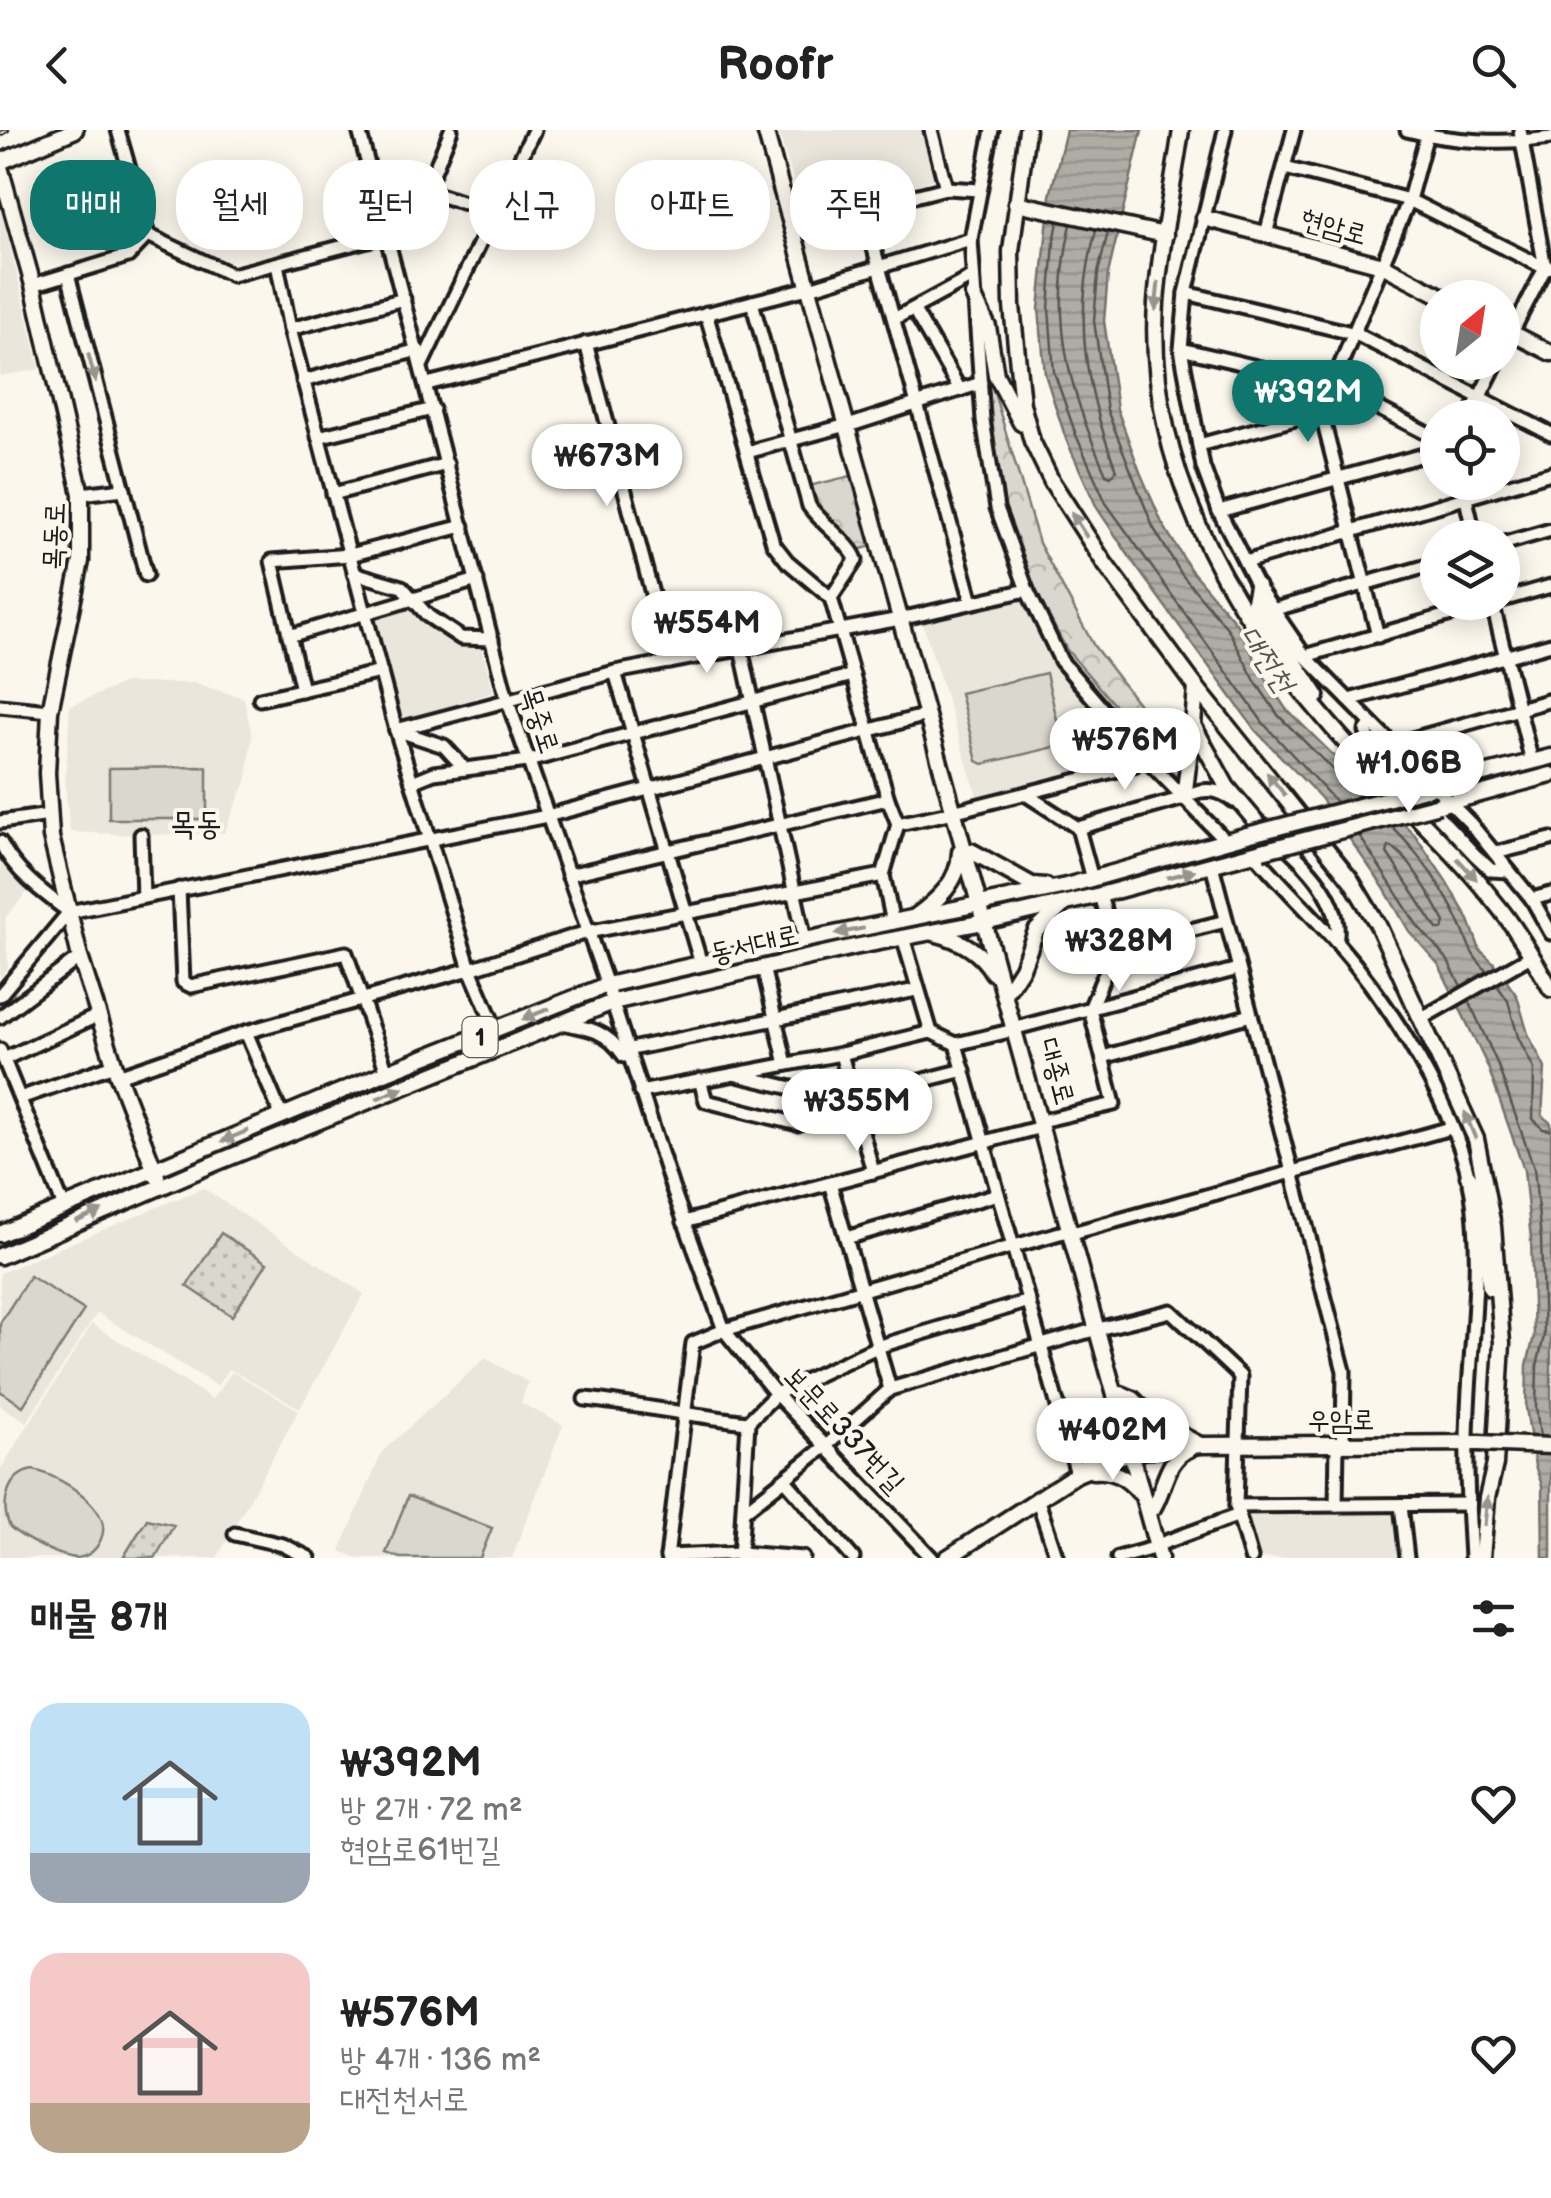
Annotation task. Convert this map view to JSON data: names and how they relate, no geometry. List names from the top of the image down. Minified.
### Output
{"streets":{"main road":["현암로","목동로","동서대로","1","대종로","우암로"],"street":["목중로","보문로337번길"]},"crossings":[["목동로","동서대로"],["목중로","동서대로"],["목중로","보문로337번길"],["동서대로","대종로"],["대종로","우암로"]],"districts":["목동"],"water":["대전천"],"north":"top right","page":{"header":"Roofr","chip":["매매","월세","필터","신규","아파트","주택"],"price":["₩392M","₩673M","₩554M","₩576M","₩1.06B","₩328M","₩355M","₩402M"],"heading":"매물 8개","list":[{"name":"₩392M","note":"방 2개 · 72 m² · 현암로61번길"},{"name":"₩576M","note":"방 4개 · 136 m² · 대전천서로"}]}}
